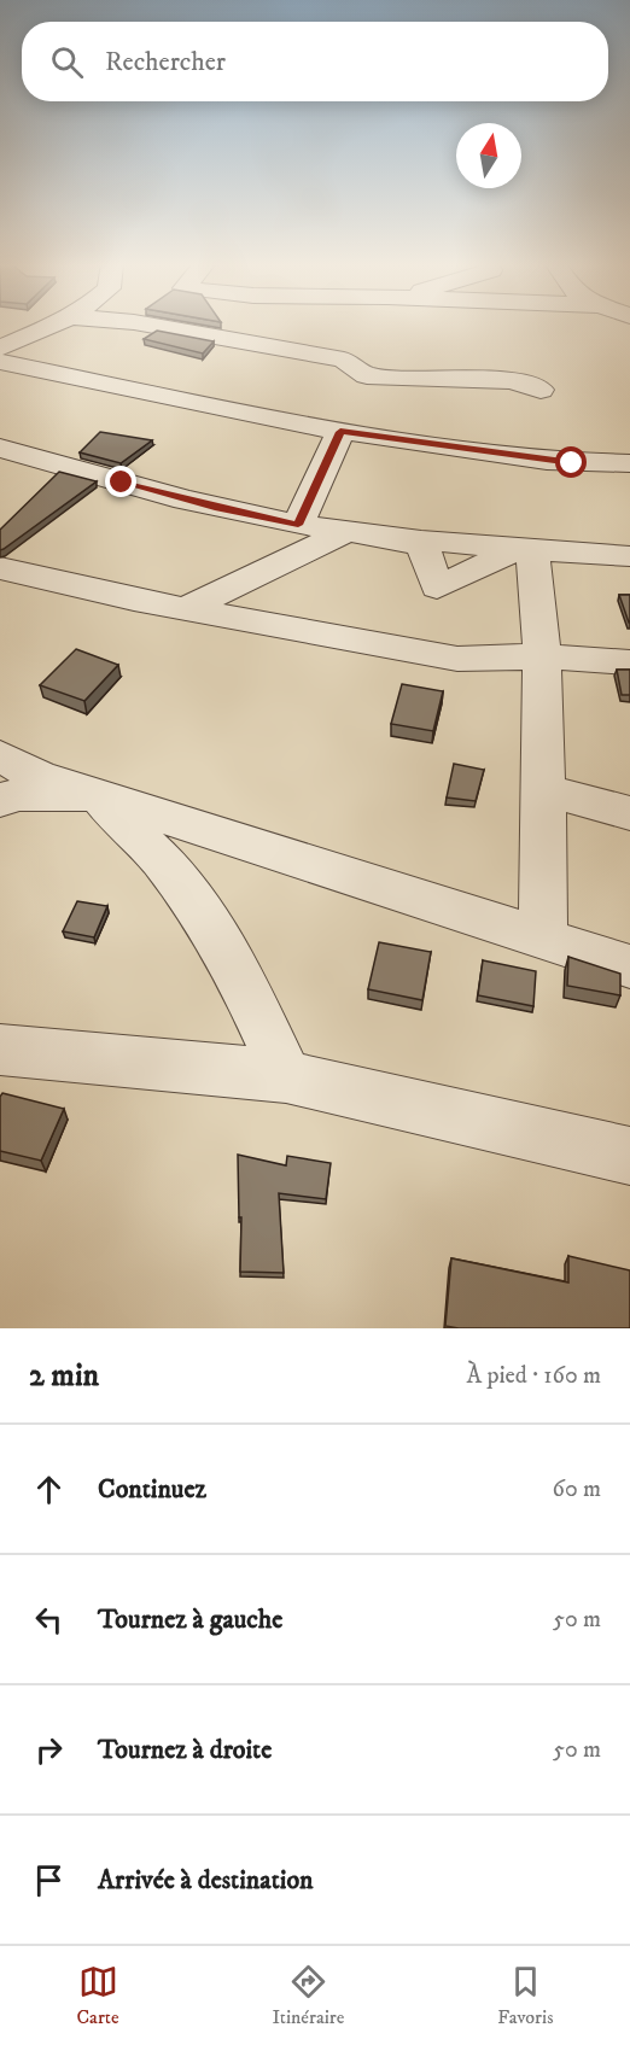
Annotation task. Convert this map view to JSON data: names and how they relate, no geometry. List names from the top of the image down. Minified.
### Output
{"north":"top","page":{"search":"Rechercher","heading":["2 min","À pied · 160 m"],"list":[["Continuez","60 m"],["Tournez à gauche","50 m"],["Tournez à droite","50 m"],"Arrivée à destination"],"nav":["Carte","Itinéraire","Favoris"]}}
